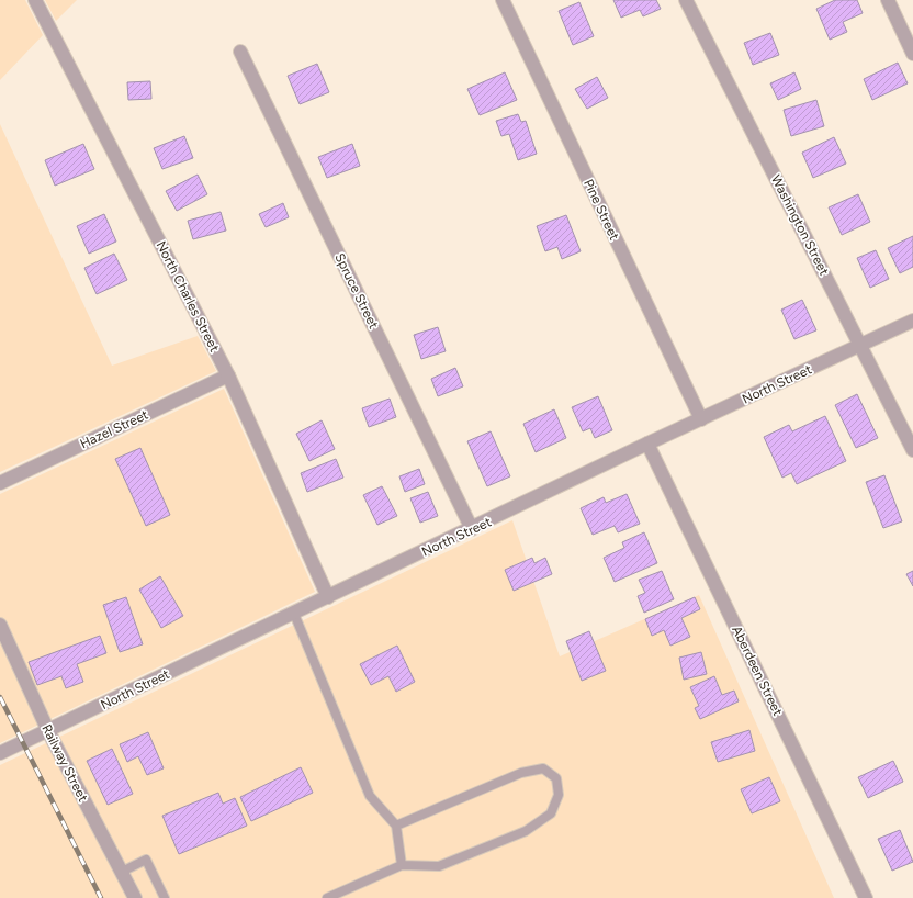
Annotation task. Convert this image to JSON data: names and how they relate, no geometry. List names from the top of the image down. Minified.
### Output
{"streets":{"street":["Pine Street","Washington Street","Spruce Street","North Charles Street","North Street","Hazel Street","Aberdeen Street","Railway Street"]},"crossings":[["Pine Street","North Street"],["Washington Street","North Street"],["Spruce Street","North Street"],["North Charles Street","North Street"],["North Charles Street","Hazel Street"],["North Street","Aberdeen Street"],["North Street","Railway Street"]]}
